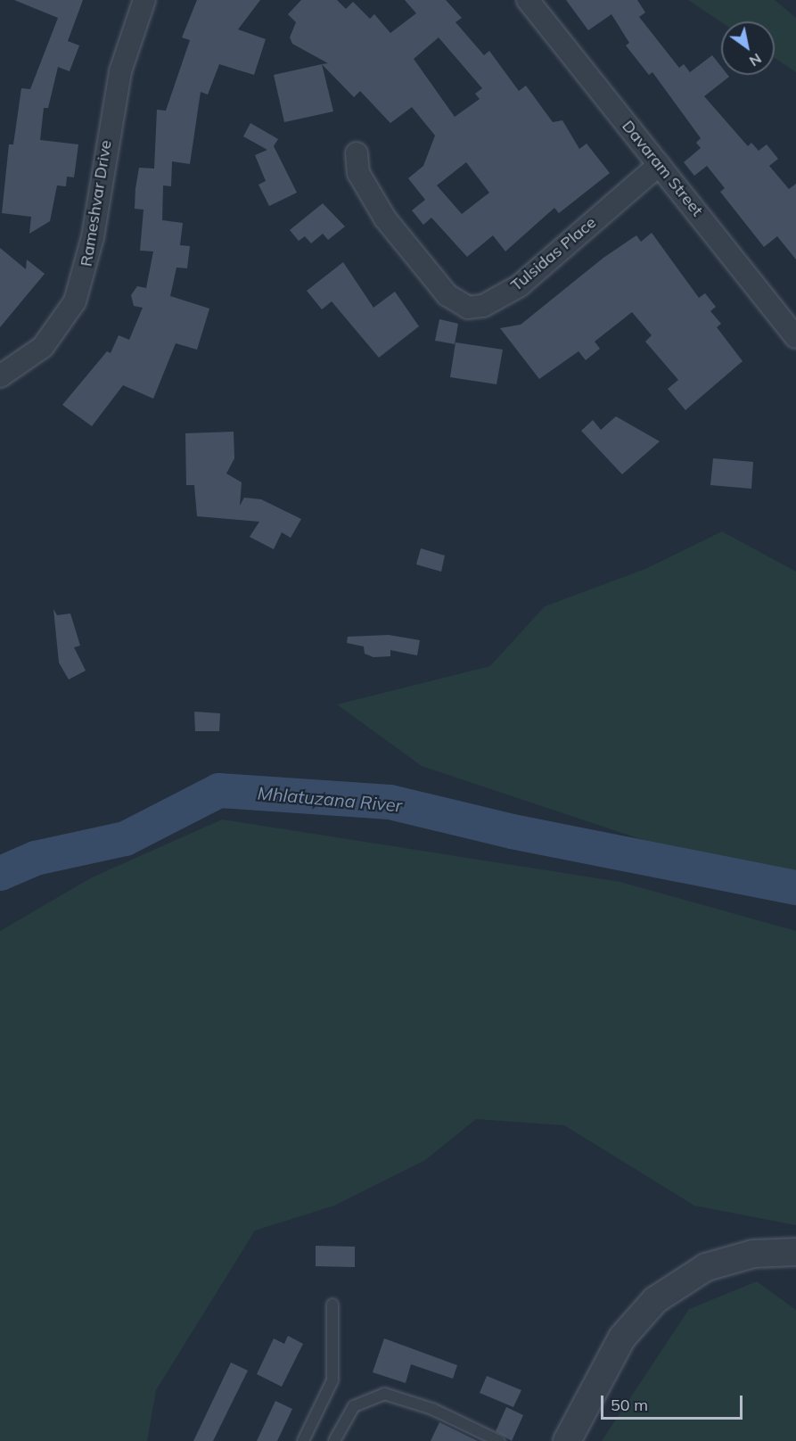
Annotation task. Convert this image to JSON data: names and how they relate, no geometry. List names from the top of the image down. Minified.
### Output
{"streets":{"street":["Davaram Street","Rameshvar Drive","Tulsidas Place"]},"crossings":[["Davaram Street","Tulsidas Place"]],"water":["Mhlatuzana River"],"scale_bar":"50 m","north":"bottom right"}
